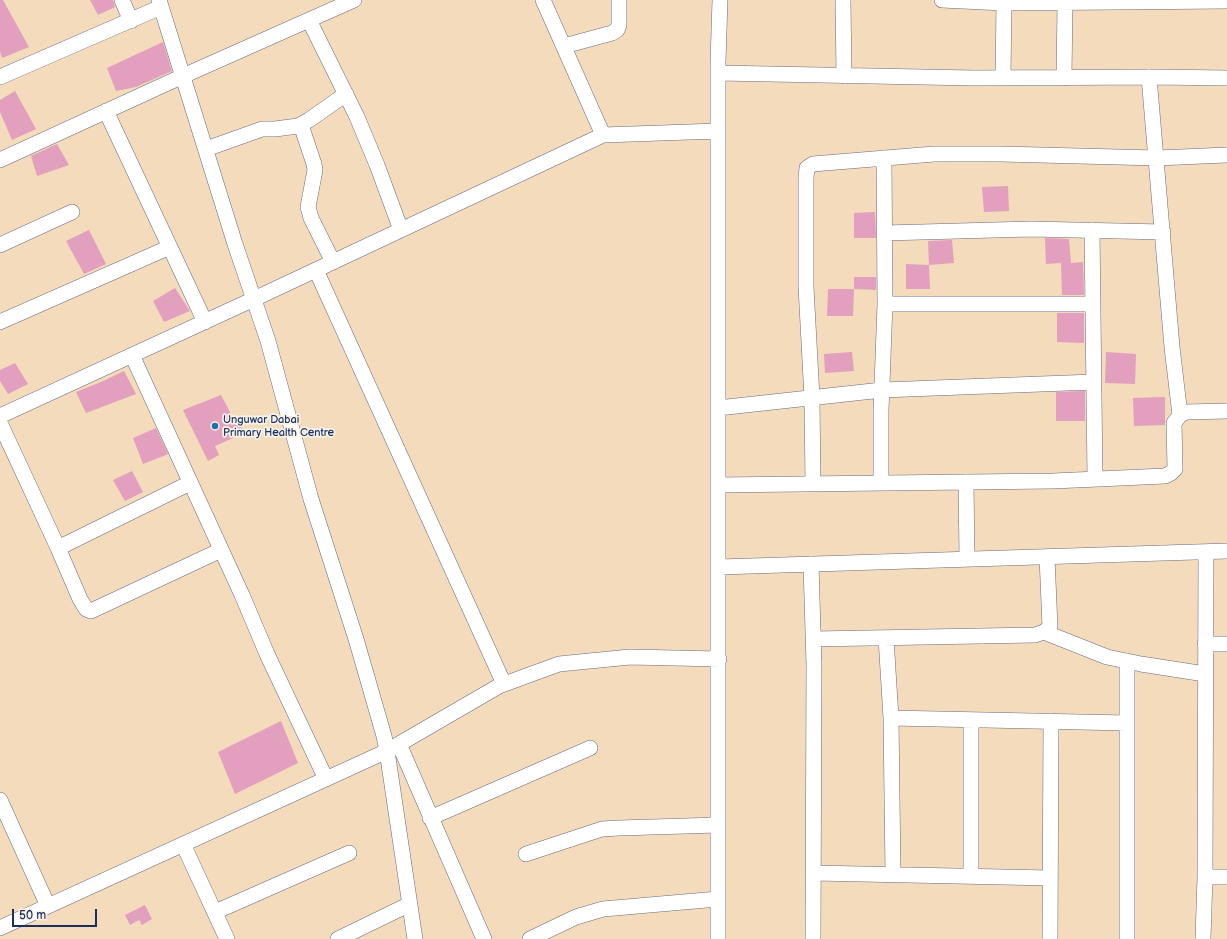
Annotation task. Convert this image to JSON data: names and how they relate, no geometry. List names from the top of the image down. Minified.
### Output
{"places":["Unguwar Dabai Primary Health Centre"],"scale_bar":"50 m"}
